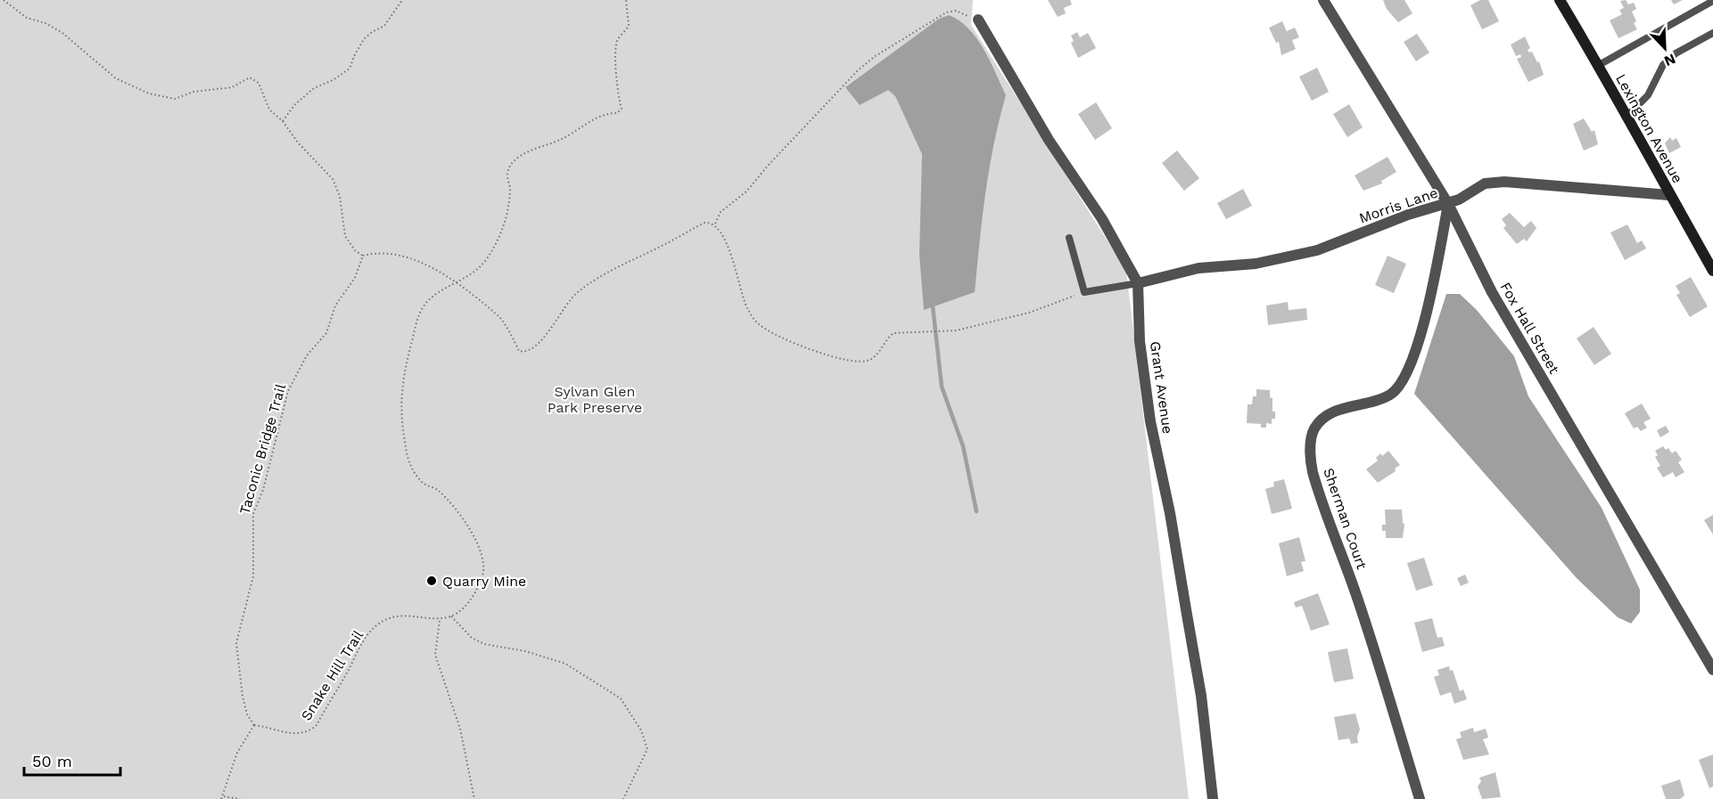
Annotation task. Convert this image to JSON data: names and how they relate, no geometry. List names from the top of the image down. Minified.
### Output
{"streets":{"street":["Lexington Avenue","Morris Lane","Fox Hall Street","Grant Avenue","Sherman Court"],"path":["Taconic Bridge Trail","Snake Hill Trail"]},"crossings":[["Lexington Avenue","Morris Lane"],["Morris Lane","Fox Hall Street"],["Morris Lane","Grant Avenue"],["Morris Lane","Sherman Court"],["Fox Hall Street","Sherman Court"],["Taconic Bridge Trail","Snake Hill Trail"]],"parks":["Sylvan Glen Park Preserve"],"places":["Quarry Mine"],"scale_bar":"50 m","north":"bottom right"}
